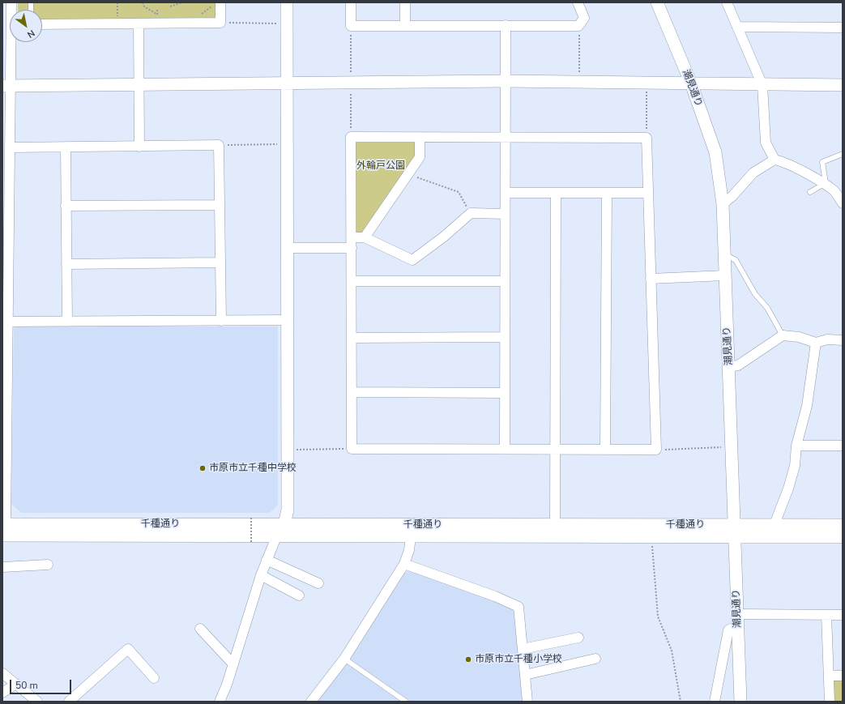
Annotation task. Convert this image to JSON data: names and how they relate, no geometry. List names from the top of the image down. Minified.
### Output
{"streets":{"street":["潮見通り","千種通り"]},"crossings":[["潮見通り","千種通り"]],"parks":["外輪戸公園"],"places":["市原市立千種中学校","市原市立千種小学校"],"scale_bar":"50 m","north":"bottom right"}
